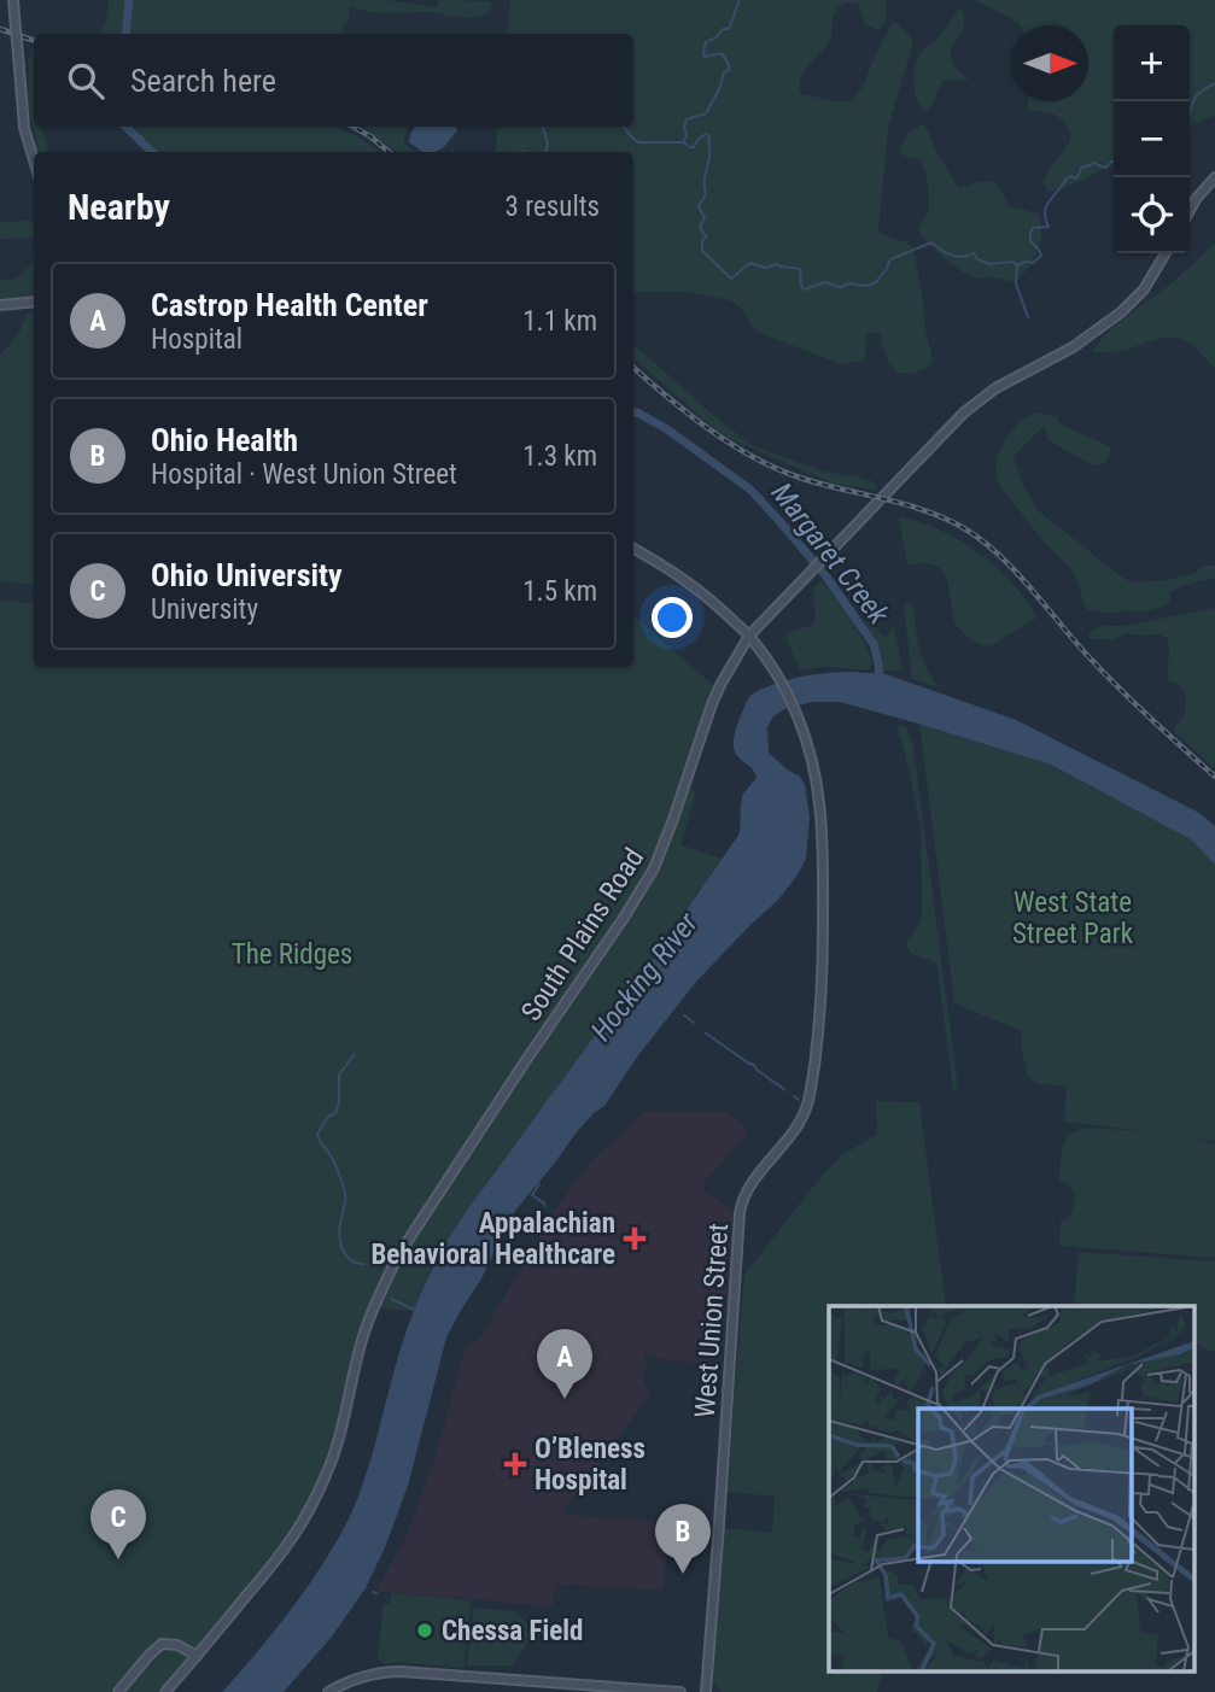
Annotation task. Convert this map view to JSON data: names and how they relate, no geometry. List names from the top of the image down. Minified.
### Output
{"streets":{"main road":["South Plains Road","West Union Street"]},"crossings":[["South Plains Road","West Union Street"]],"water":["Margaret Creek","Hocking River"],"parks":["West State Street Park","The Ridges"],"places":{"health":["Appalachian Behavioral Healthcare","O’Bleness Hospital"],"other":["Chessa Field"]},"north":"right","page":{"map_buttons":["+","−"],"search":"Search here","heading":["Nearby","3 results"],"list":[{"mark":"A","name":"Castrop Health Center","note":"Hospital","value":"1.1 km"},{"mark":"B","name":"Ohio Health","note":"Hospital · West Union Street","value":"1.3 km"},{"mark":"C","name":"Ohio University","note":"University","value":"1.5 km"}],"pins":["A","C","B"]}}
